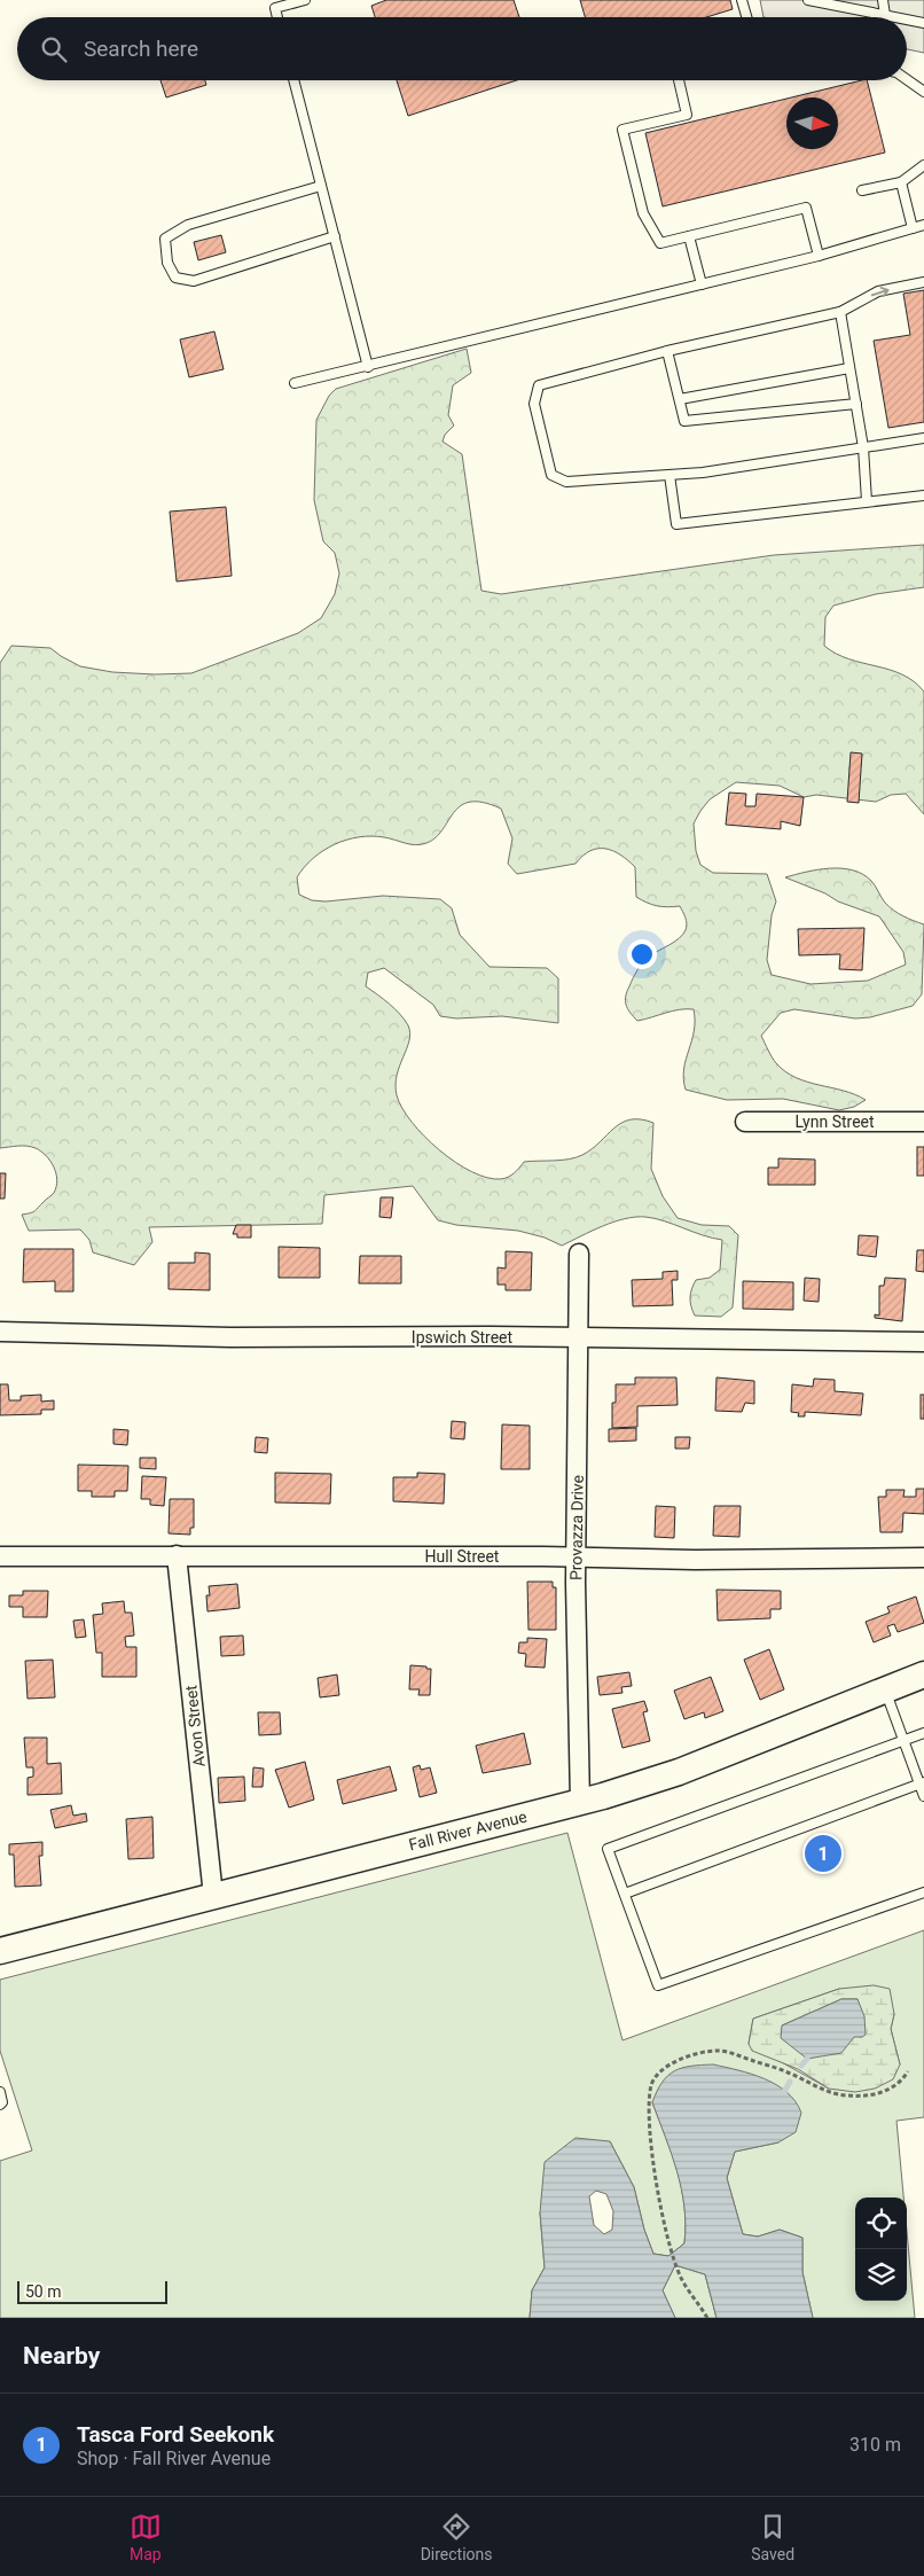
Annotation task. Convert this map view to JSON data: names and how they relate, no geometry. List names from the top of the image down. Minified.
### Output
{"streets":{"main road":["Fall River Avenue"],"street":["Lynn Street","Ipswich Street","Provazza Drive","Hull Street","Avon Street"]},"crossings":[["Ipswich Street","Provazza Drive"],["Provazza Drive","Hull Street"],["Provazza Drive","Fall River Avenue"],["Hull Street","Avon Street"],["Avon Street","Fall River Avenue"]],"scale_bar":"50 m","north":"right","page":{"search":"Search here","pins":"1","scale":"50 m","heading":"Nearby","list":[{"mark":"1","name":"Tasca Ford Seekonk","note":"Shop · Fall River Avenue","value":"310 m"}],"nav":["Map","Directions","Saved"]}}
